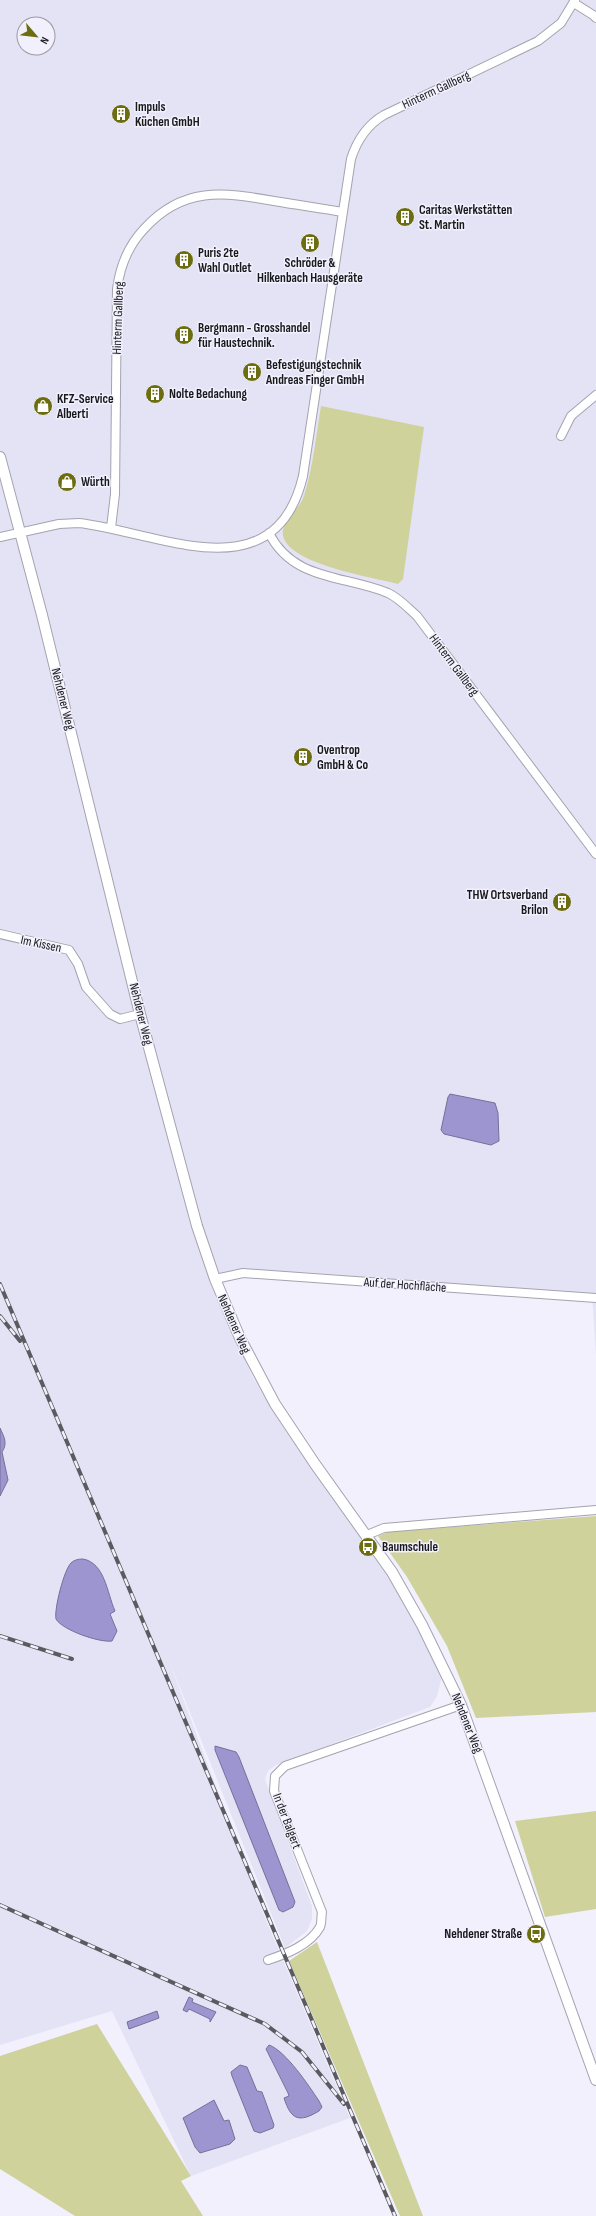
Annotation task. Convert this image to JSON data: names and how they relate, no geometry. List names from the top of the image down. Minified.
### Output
{"streets":{"street":["Hinterm Gallberg","Nehdener Weg","Im Kissen","Auf der Hochfläche","In der Balgert"]},"crossings":[["Hinterm Gallberg","Nehdener Weg"],["Nehdener Weg","Im Kissen"],["Nehdener Weg","Auf der Hochfläche"],["Nehdener Weg","In der Balgert"]],"places":{"building":["Impuls Küchen GmbH","Caritas Werkstätten St. Martin","Schröder & Hilkenbach Hausgeräte","Puris 2te Wahl Outlet","Bergmann - Grosshandel für Haustechnik.","Befestigungstechnik Andreas Finger GmbH","Nolte Bedachung","Oventrop GmbH & Co","THW Ortsverband Brilon"],"shop":["KFZ-Service Alberti","Würth"],"bus stop":["Baumschule","Nehdener Straße"]},"north":"bottom right"}
